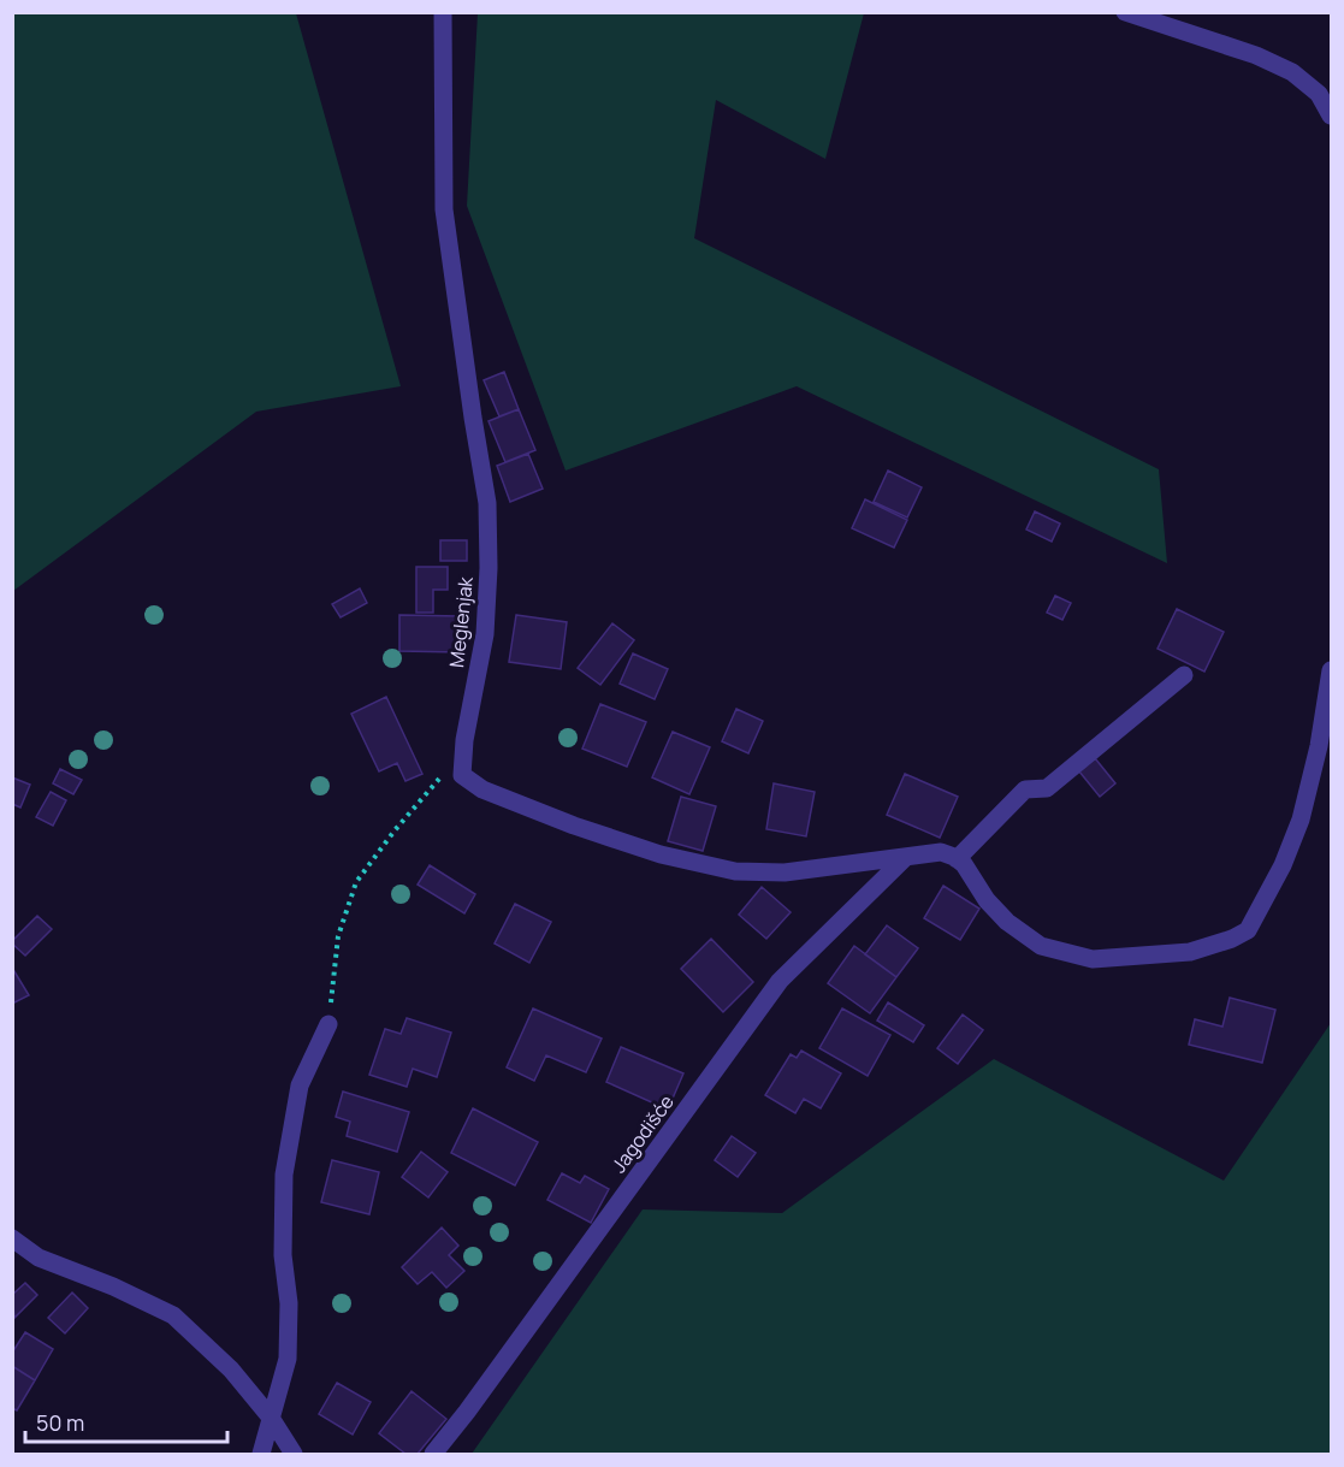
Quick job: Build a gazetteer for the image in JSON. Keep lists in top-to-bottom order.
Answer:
{
  "streets": {
    "street": ["Meglenjak", "Jagodišće"]
  },
  "scale_bar": "50 m"
}
